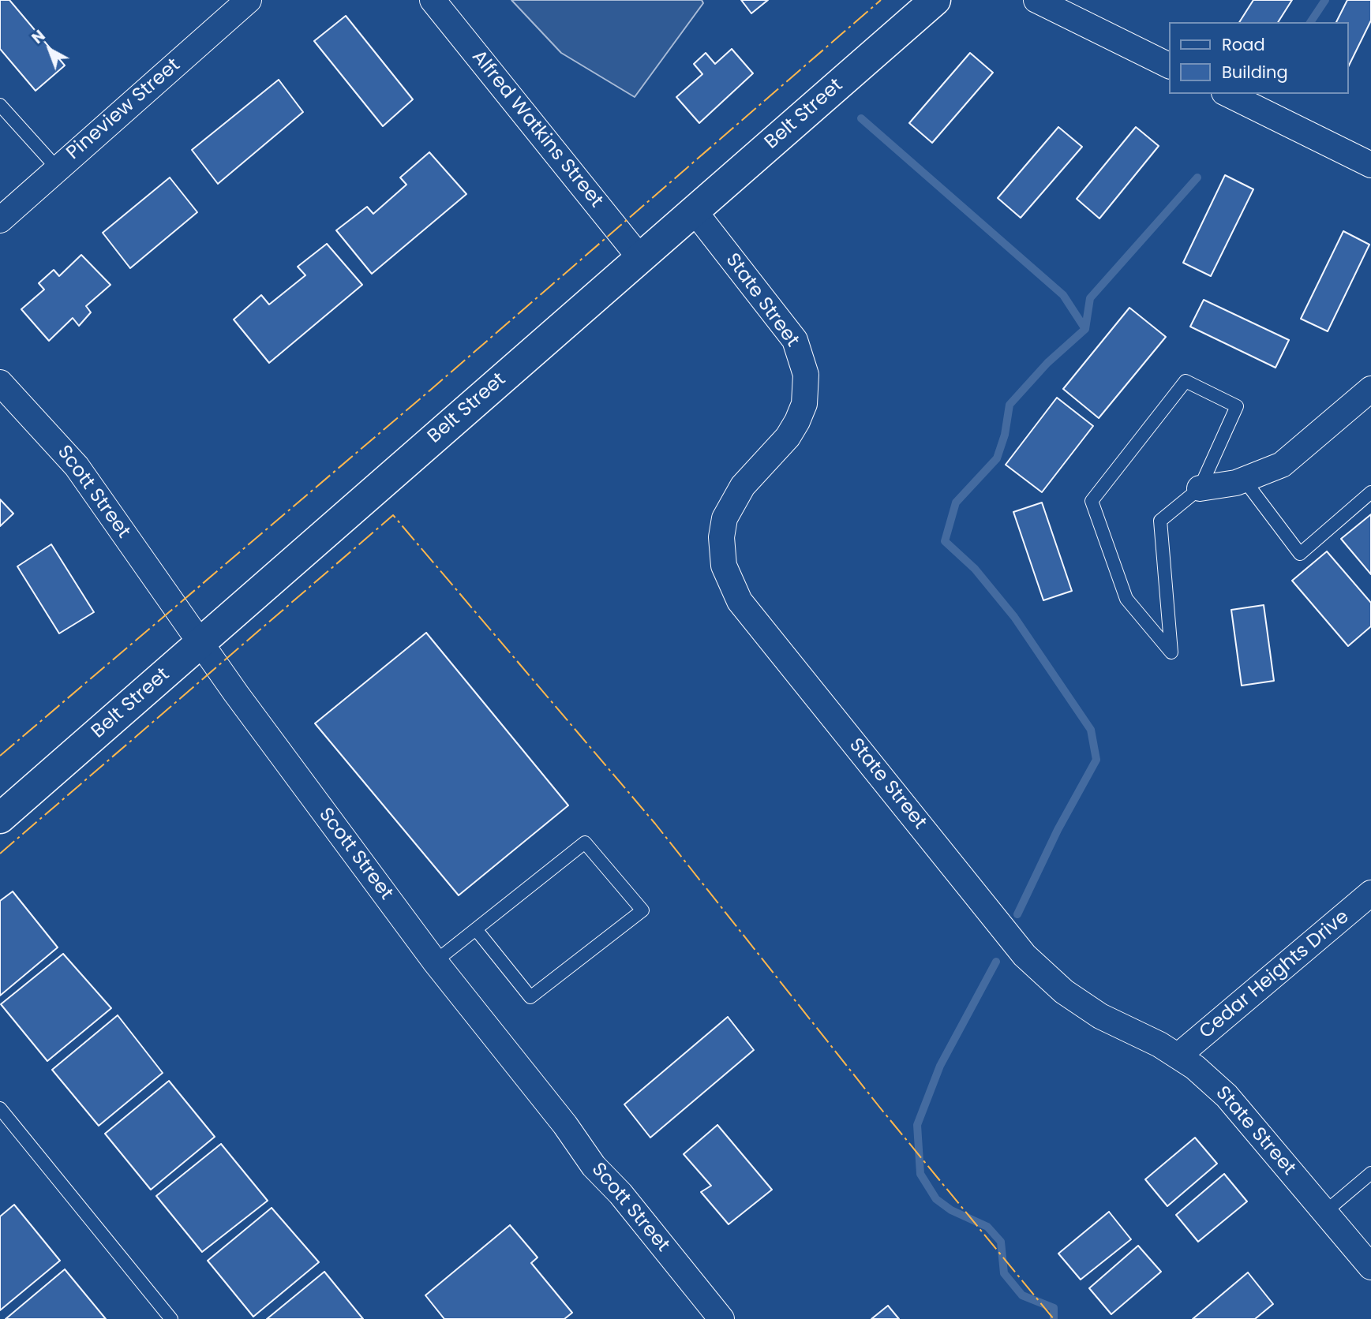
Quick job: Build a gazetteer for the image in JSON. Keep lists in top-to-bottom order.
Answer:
{
  "streets": {
    "street": [
      "Pineview Street",
      "Belt Street",
      "Alfred Watkins Street",
      "State Street",
      "Scott Street",
      "Cedar Heights Drive"
    ]
  },
  "crossings": [
    ["Belt Street", "Alfred Watkins Street"],
    ["Belt Street", "State Street"],
    ["Belt Street", "Scott Street"],
    ["State Street", "Cedar Heights Drive"]
  ],
  "legend": ["Road", "Building"],
  "north": "top left"
}
